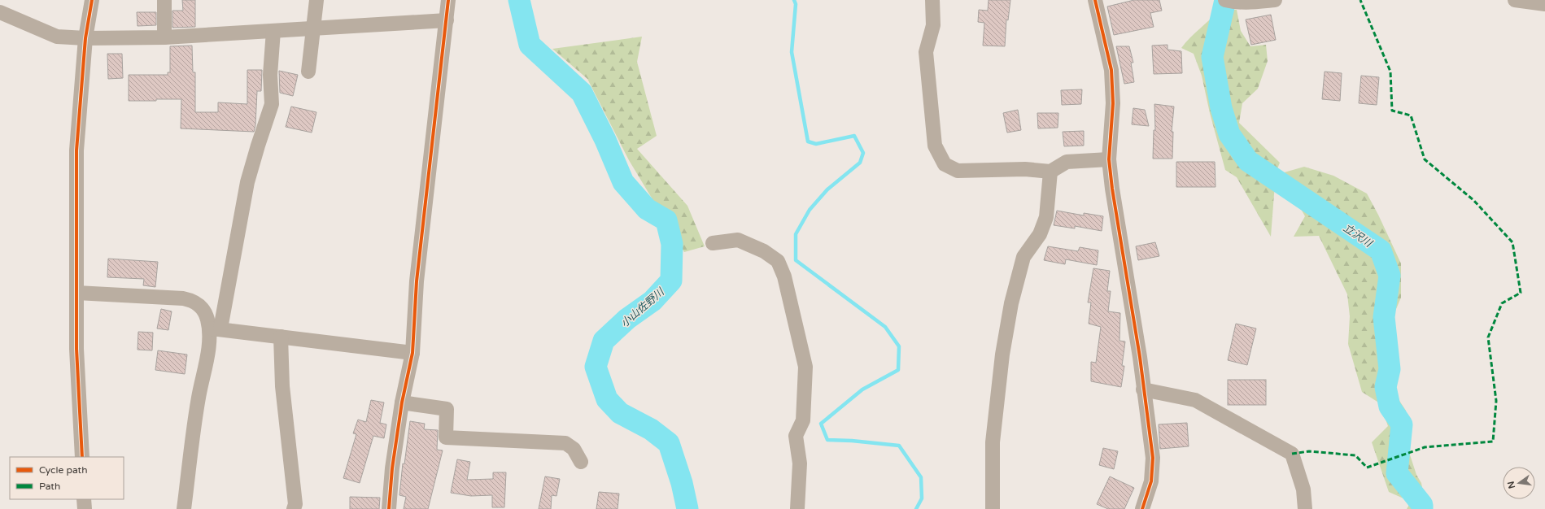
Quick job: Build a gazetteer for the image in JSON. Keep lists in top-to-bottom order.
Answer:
{
  "water": ["立沢川", "小山佐野川"],
  "legend": ["Cycle path", "Path"],
  "north": "left"
}
